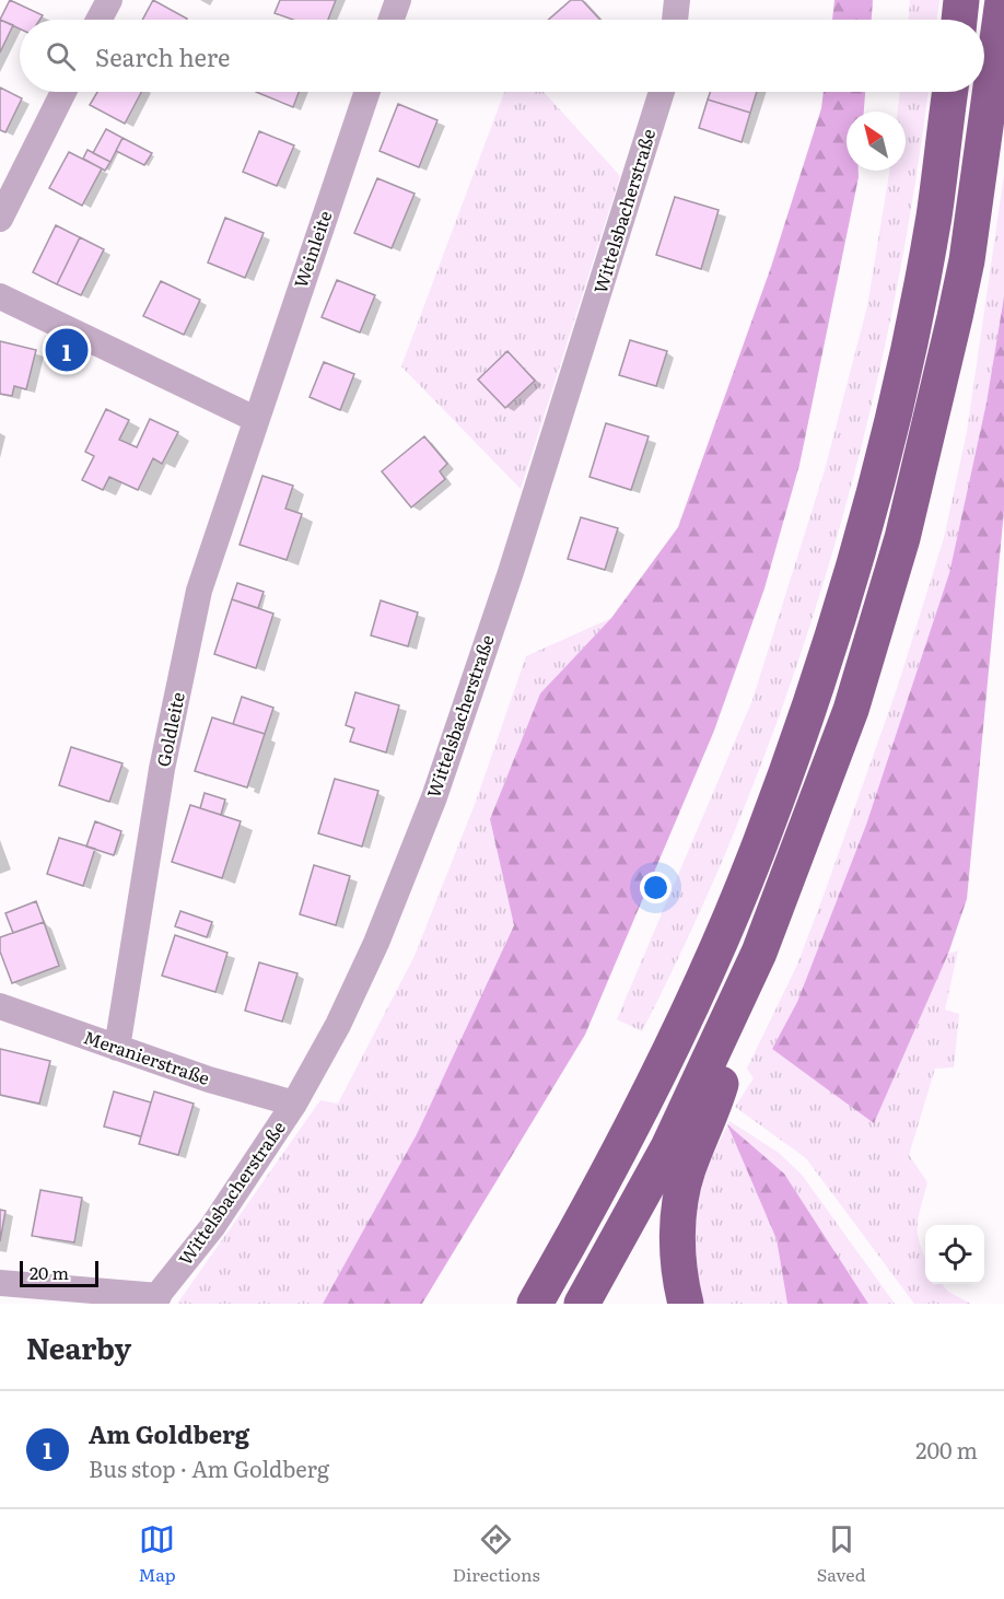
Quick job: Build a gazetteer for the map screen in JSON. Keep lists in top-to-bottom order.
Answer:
{
  "streets": {
    "street": [
      "Wittelsbacherstraße",
      "Weinleite",
      "Goldleite",
      "Meranierstraße"
    ]
  },
  "crossings": [
    ["Wittelsbacherstraße", "Meranierstraße"],
    ["Weinleite", "Goldleite"],
    ["Goldleite", "Meranierstraße"]
  ],
  "scale_bar": "20 m",
  "north": "top left",
  "page": {
    "search": "Search here",
    "pins": "1",
    "scale": "20 m",
    "heading": "Nearby",
    "list": [
      {
        "mark": "1",
        "name": "Am Goldberg",
        "note": "Bus stop · Am Goldberg",
        "value": "200 m"
      }
    ],
    "nav": ["Map", "Directions", "Saved"]
  }
}
